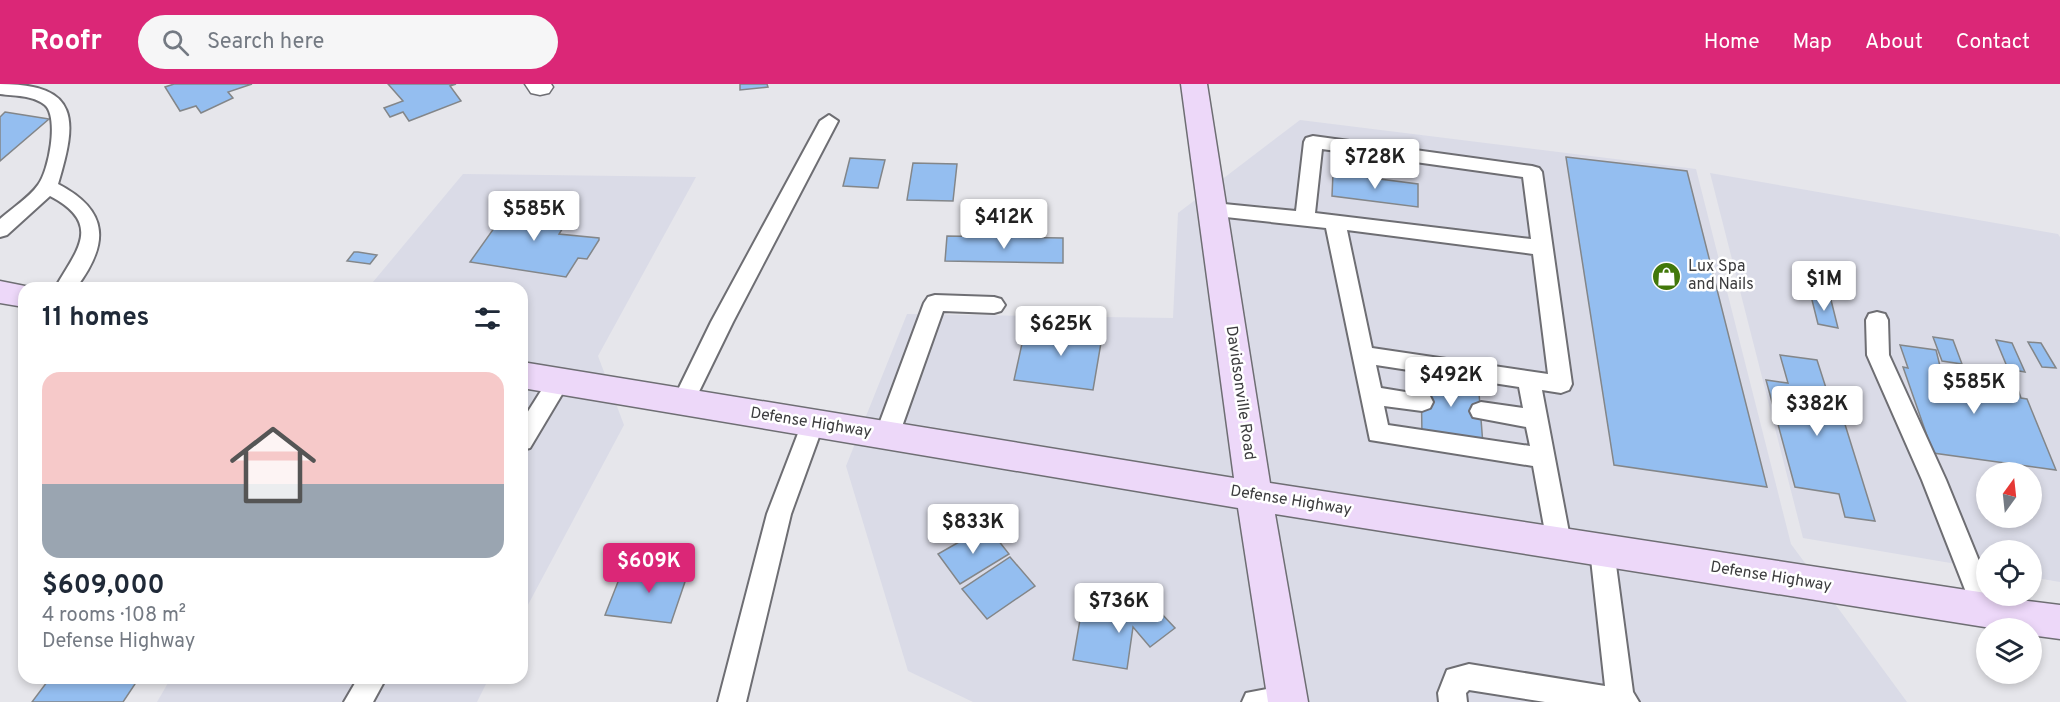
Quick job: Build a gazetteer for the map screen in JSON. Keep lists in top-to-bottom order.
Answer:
{
  "streets": {
    "main road": ["Davidsonville Road", "Defense Highway"]
  },
  "crossings": [
    ["Davidsonville Road", "Defense Highway"]
  ],
  "places": {
    "shop": ["Lux Spa and Nails"]
  },
  "north": "top",
  "page": {
    "header": "Roofr",
    "search": "Search here",
    "nav": [
      "Home",
      "Map",
      "About",
      "Contact"
    ],
    "price": [
      "$728K",
      "$585K",
      "$412K",
      "$1M",
      "$625K",
      "$492K",
      "$585K",
      "$382K",
      "$833K",
      "$609K",
      "$736K"
    ],
    "heading": "11 homes",
    "list": [
      {
        "name": "$609,000",
        "note": "4 rooms · 108 m² · Defense Highway"
      }
    ]
  }
}
